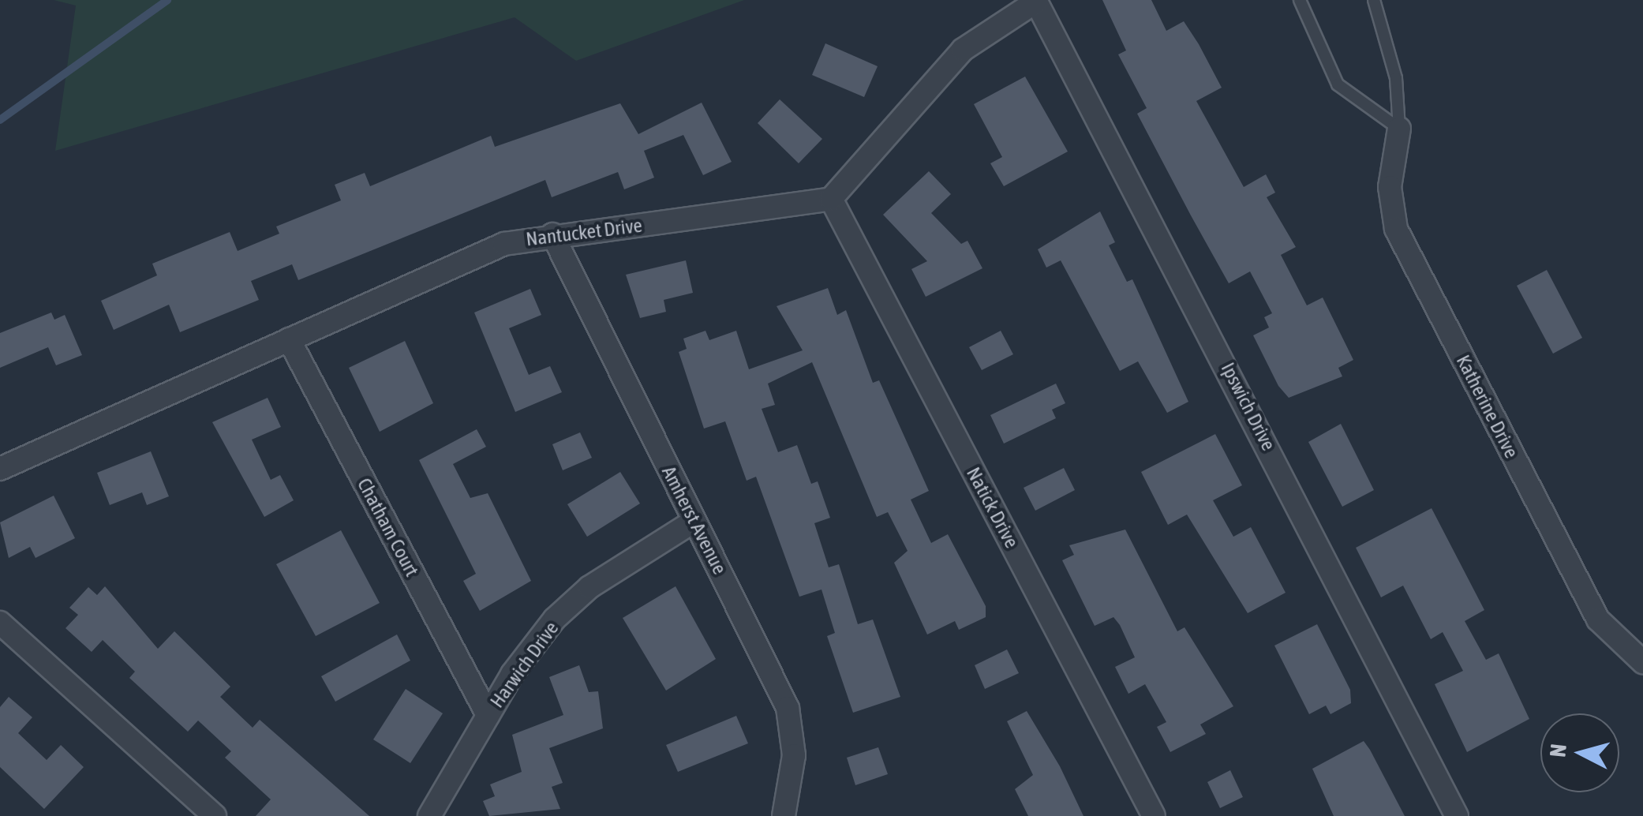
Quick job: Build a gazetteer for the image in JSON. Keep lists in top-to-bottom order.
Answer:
{
  "streets": {
    "street": [
      "Nantucket Drive",
      "Ipswich Drive",
      "Katherine Drive",
      "Natick Drive",
      "Amherst Avenue",
      "Chatham Court",
      "Harwich Drive"
    ]
  },
  "crossings": [
    ["Nantucket Drive", "Natick Drive"],
    ["Nantucket Drive", "Amherst Avenue"],
    ["Nantucket Drive", "Chatham Court"],
    ["Amherst Avenue", "Harwich Drive"],
    ["Chatham Court", "Harwich Drive"]
  ],
  "north": "left"
}
